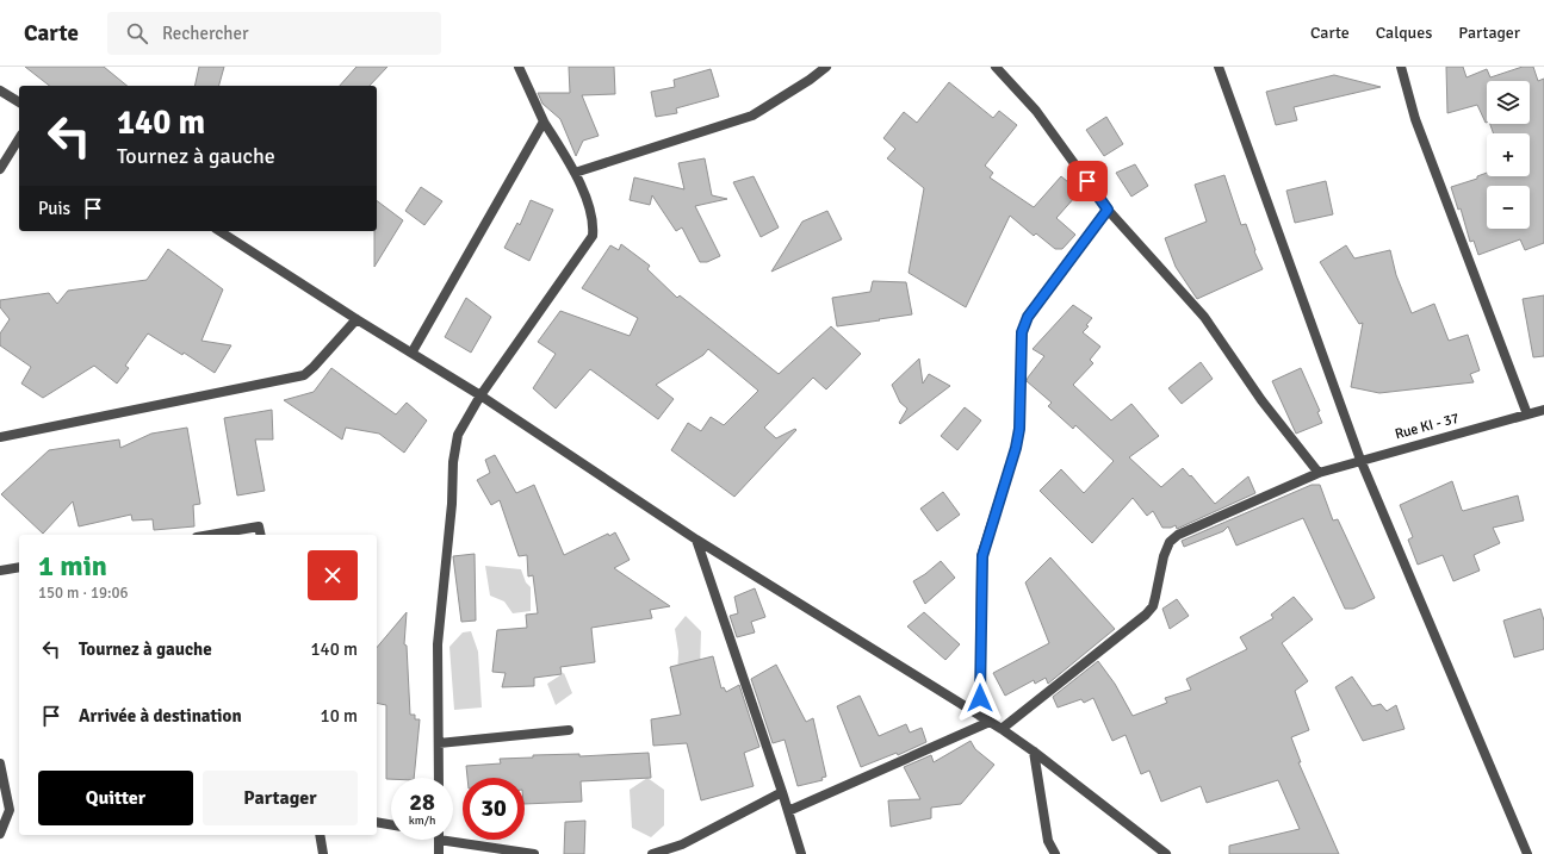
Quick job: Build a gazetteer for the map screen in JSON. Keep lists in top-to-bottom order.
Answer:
{
  "streets": {
    "street": ["Rue KI - 37"]
  },
  "page": {
    "header": "Carte",
    "search": "Rechercher",
    "nav": ["Carte", "Calques", "Partager"],
    "map_buttons": ["+", "−"],
    "turn": ["140 m", "Tournez à gauche"],
    "then": "Puis",
    "heading": ["1 min", "150 m · 19:06"],
    "list": [
      {
        "name": "Tournez à gauche",
        "value": "140 m"
      },
      {
        "name": "Arrivée à destination",
        "value": "10 m"
      }
    ],
    "buttons": ["Quitter", "Partager"],
    "speed": "28 km/h",
    "limit": "30"
  }
}
